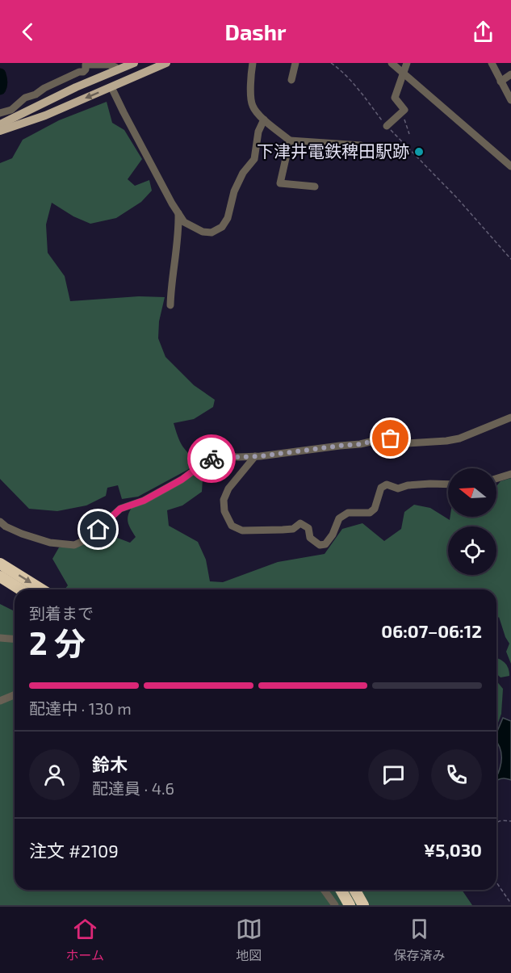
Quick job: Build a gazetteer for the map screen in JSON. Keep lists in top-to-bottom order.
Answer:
{
  "places": ["下津井電鉄稗田駅跡"],
  "north": "left",
  "page": {
    "header": "Dashr",
    "heading": ["2 分", "到着まで", "06:07–06:12"],
    "panel": [
      "鈴木",
      "配達員 · 4.6",
      "注文 #2109",
      "¥5,030"
    ],
    "bar": "配達中 · 130 m",
    "tabs": ["ホーム", "地図", "保存済み"]
  }
}
